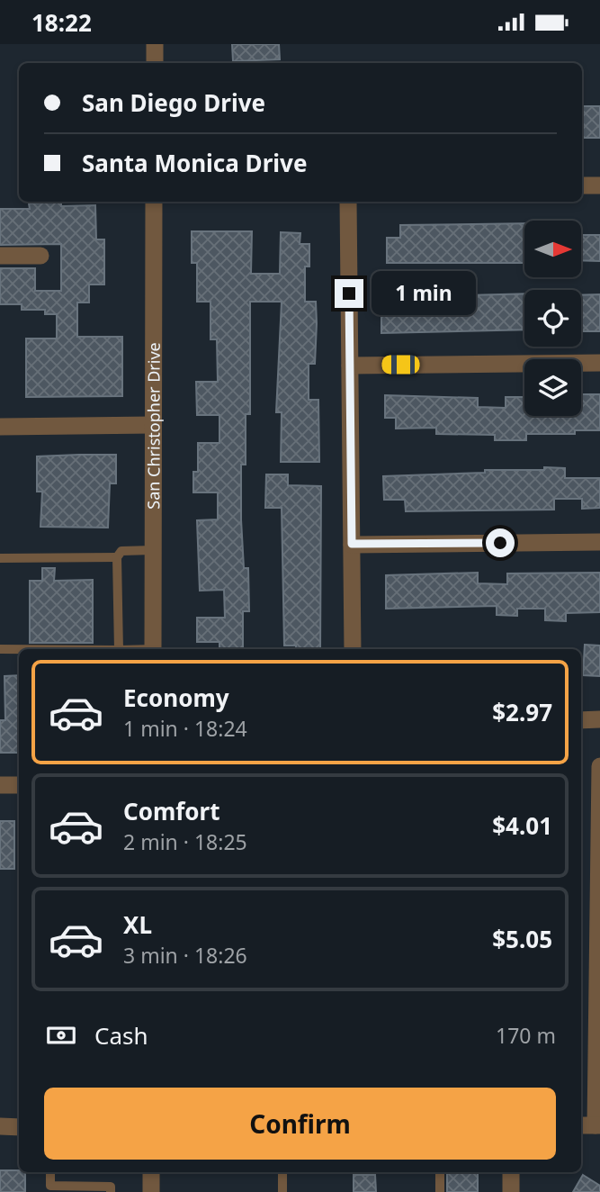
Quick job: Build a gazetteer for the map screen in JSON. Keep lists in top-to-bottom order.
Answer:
{
  "streets": {
    "street": ["San Christopher Drive"]
  },
  "north": "right",
  "page": {
    "status": "18:22",
    "banner": ["San Diego Drive", "Santa Monica Drive"],
    "bubble": "1 min",
    "list": [
      {
        "name": "Economy",
        "note": "1 min · 18:24",
        "value": "$2.97"
      },
      {
        "name": "Comfort",
        "note": "2 min · 18:25",
        "value": "$4.01"
      },
      {
        "name": "XL",
        "note": "3 min · 18:26",
        "value": "$5.05"
      }
    ],
    "pay": ["Cash", "170 m"],
    "buttons": "Confirm"
  }
}
